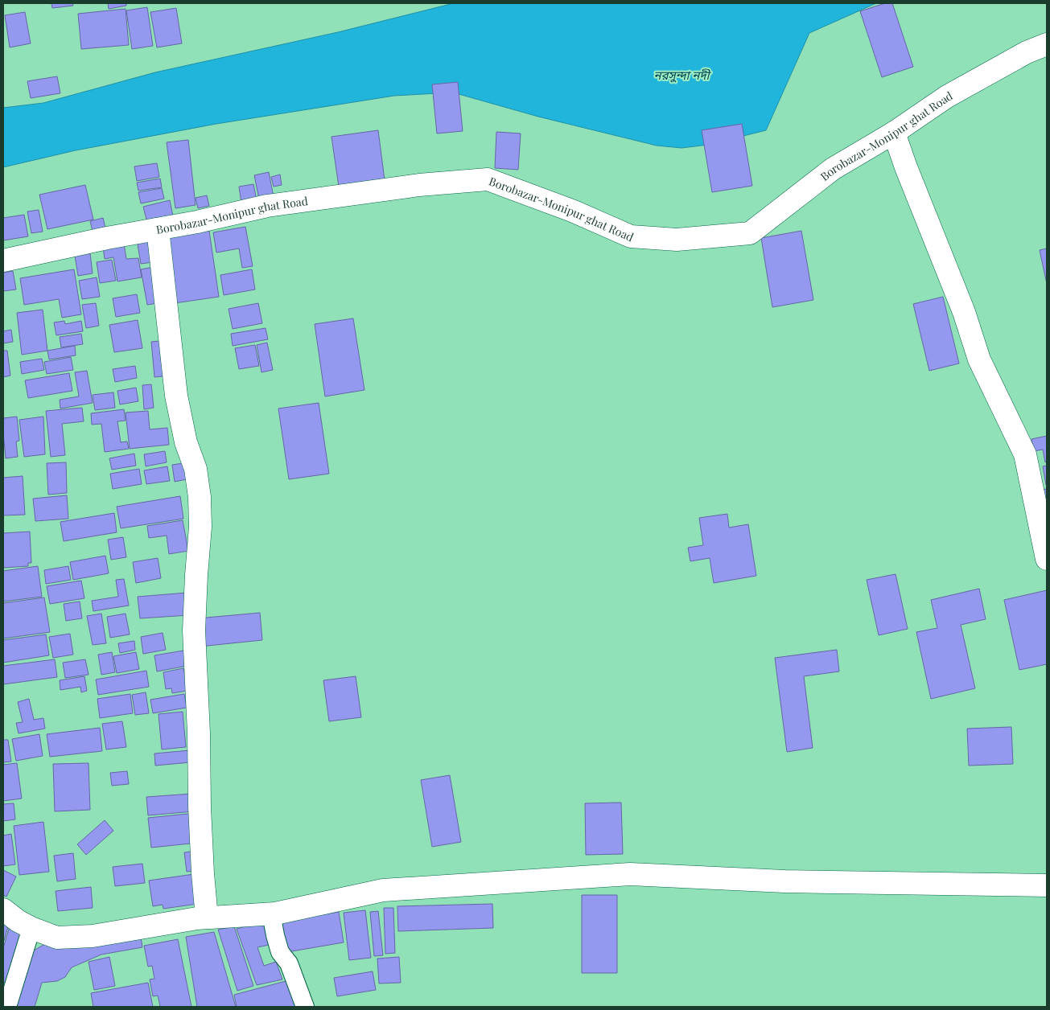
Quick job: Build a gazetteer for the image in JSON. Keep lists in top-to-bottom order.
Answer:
{
  "streets": {
    "street": ["Borobazar-Monipur ghat Road"]
  },
  "water": ["নরসুন্দা নদী"]
}
